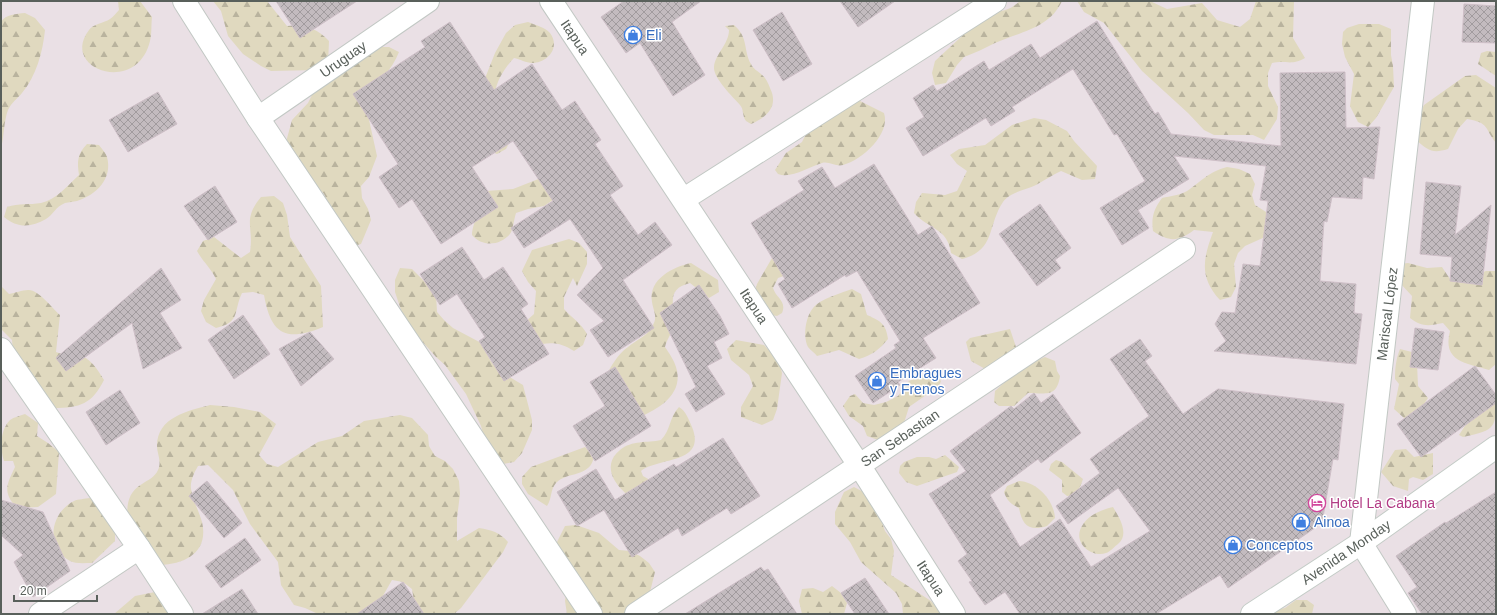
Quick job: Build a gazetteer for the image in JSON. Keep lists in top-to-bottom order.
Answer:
{
  "streets": {
    "street": [
      "Itapua",
      "Uruguay",
      "Mariscal López",
      "San Sebastian",
      "Avenida Monday"
    ]
  },
  "crossings": [
    ["Itapua", "San Sebastian"],
    ["Mariscal López", "Avenida Monday"]
  ],
  "places": {
    "shop": [
      "Eli",
      "Embragues y Frenos",
      "Ainoa",
      "Conceptos"
    ],
    "hotel": ["Hotel La Cabana"]
  },
  "scale_bar": "20 m"
}
